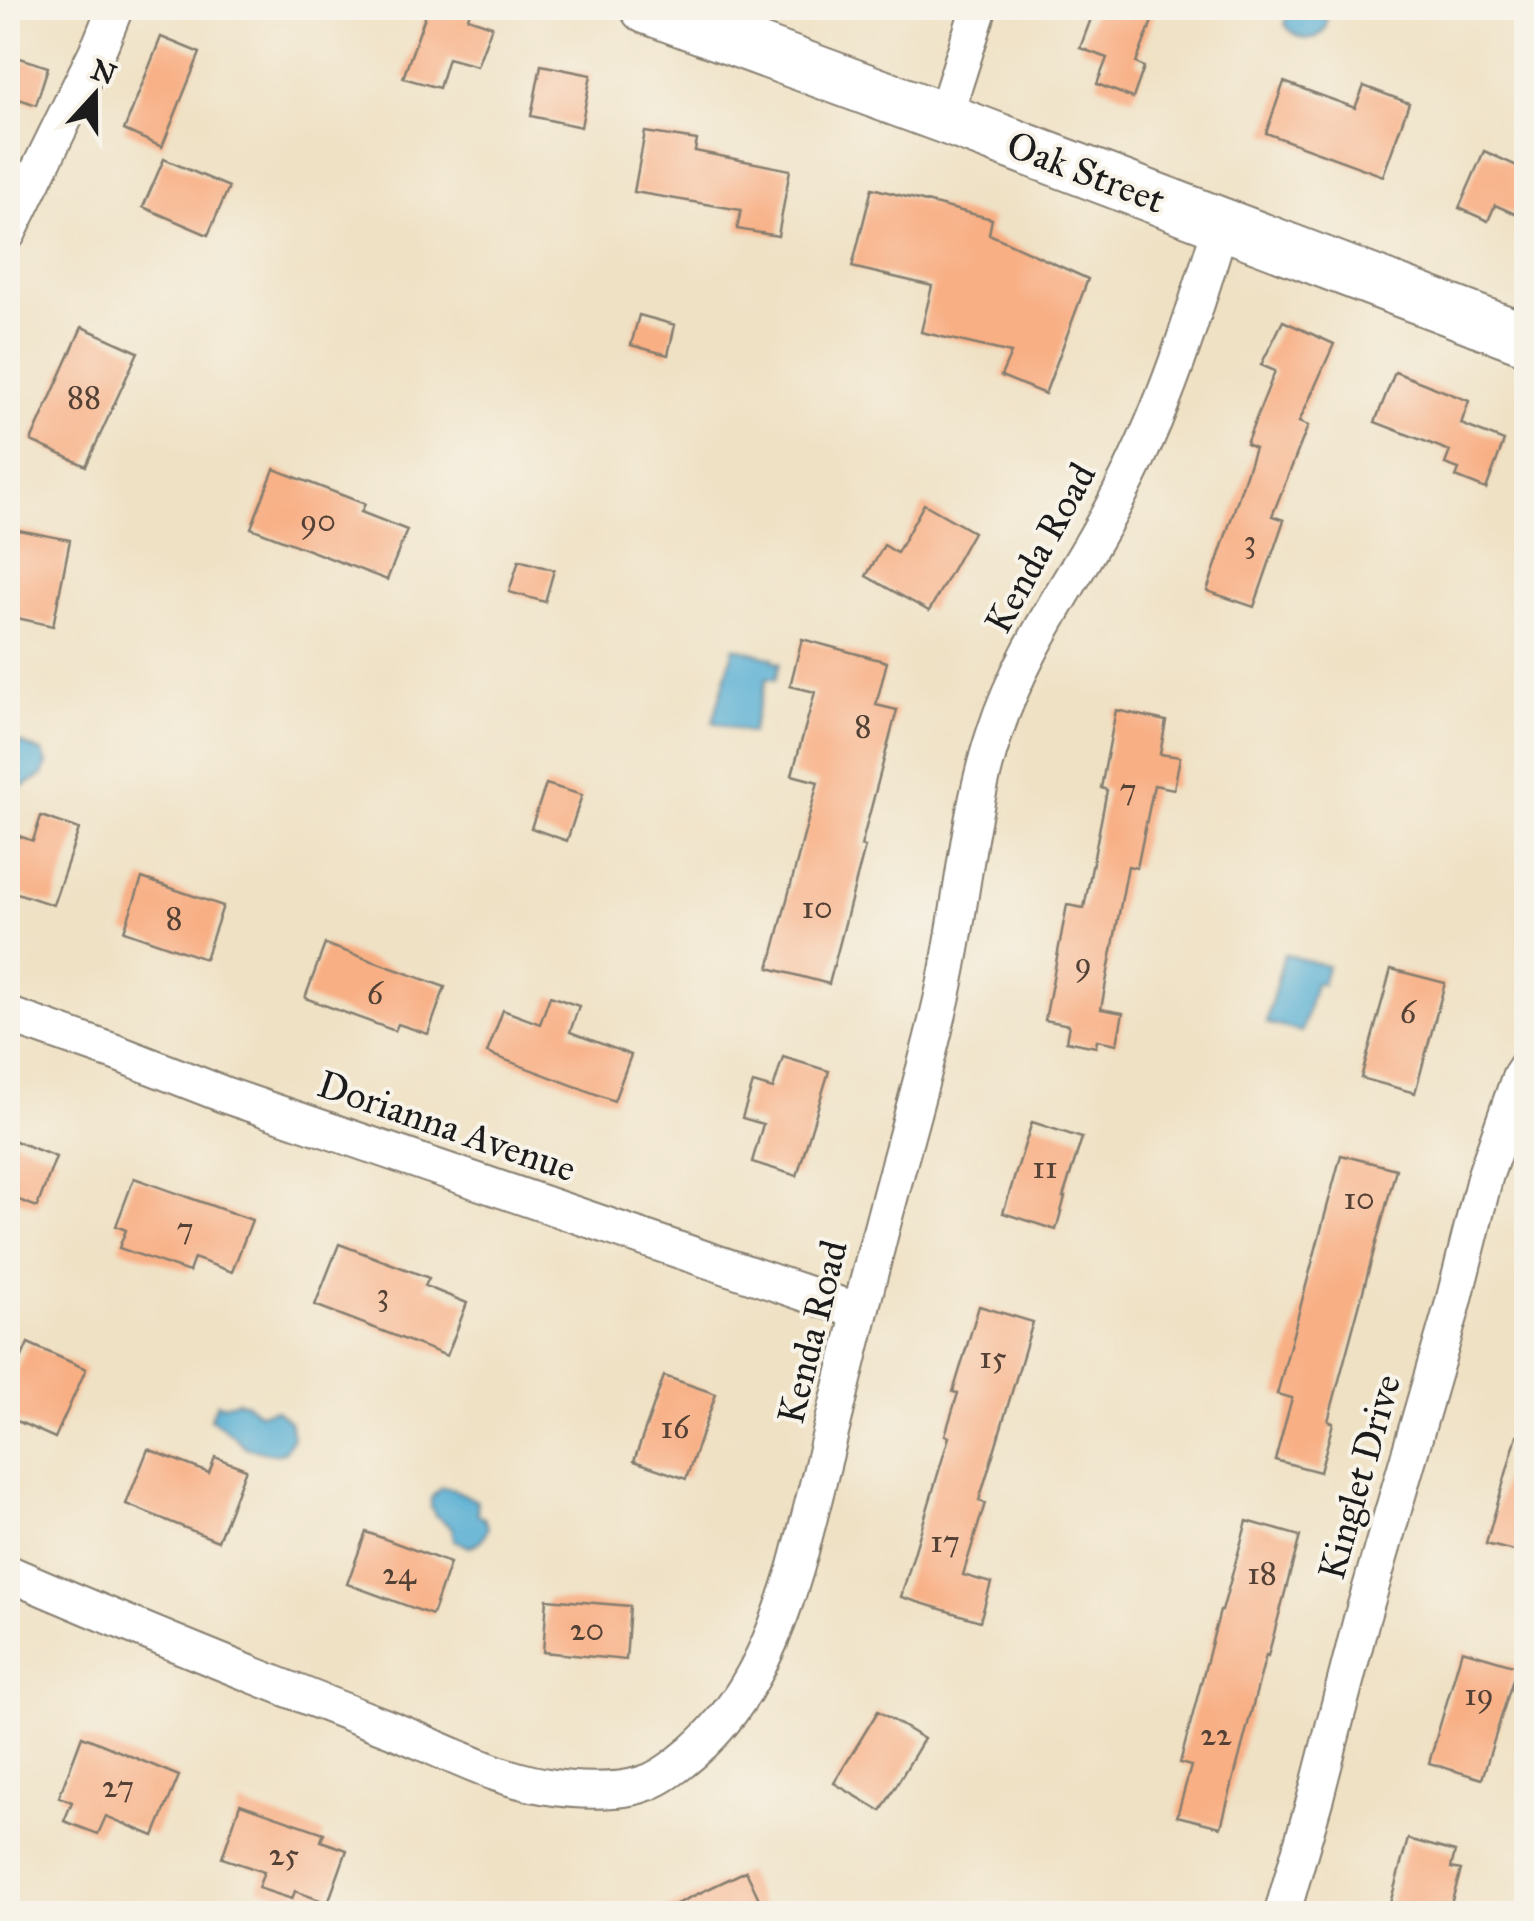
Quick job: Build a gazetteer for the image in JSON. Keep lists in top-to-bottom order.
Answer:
{
  "streets": {
    "street": [
      "Oak Street",
      "Kenda Road",
      "Dorianna Avenue",
      "Kinglet Drive"
    ]
  },
  "crossings": [
    ["Oak Street", "Kenda Road"],
    ["Kenda Road", "Dorianna Avenue"]
  ],
  "house_numbers": [
    "88",
    "90",
    "3",
    "8",
    "7",
    "10",
    "8",
    "9",
    "6",
    "6",
    "11",
    "10",
    "7",
    "3",
    "15",
    "16",
    "17",
    "24",
    "18",
    "20",
    "19",
    "22",
    "27",
    "25"
  ],
  "north": "top"
}
